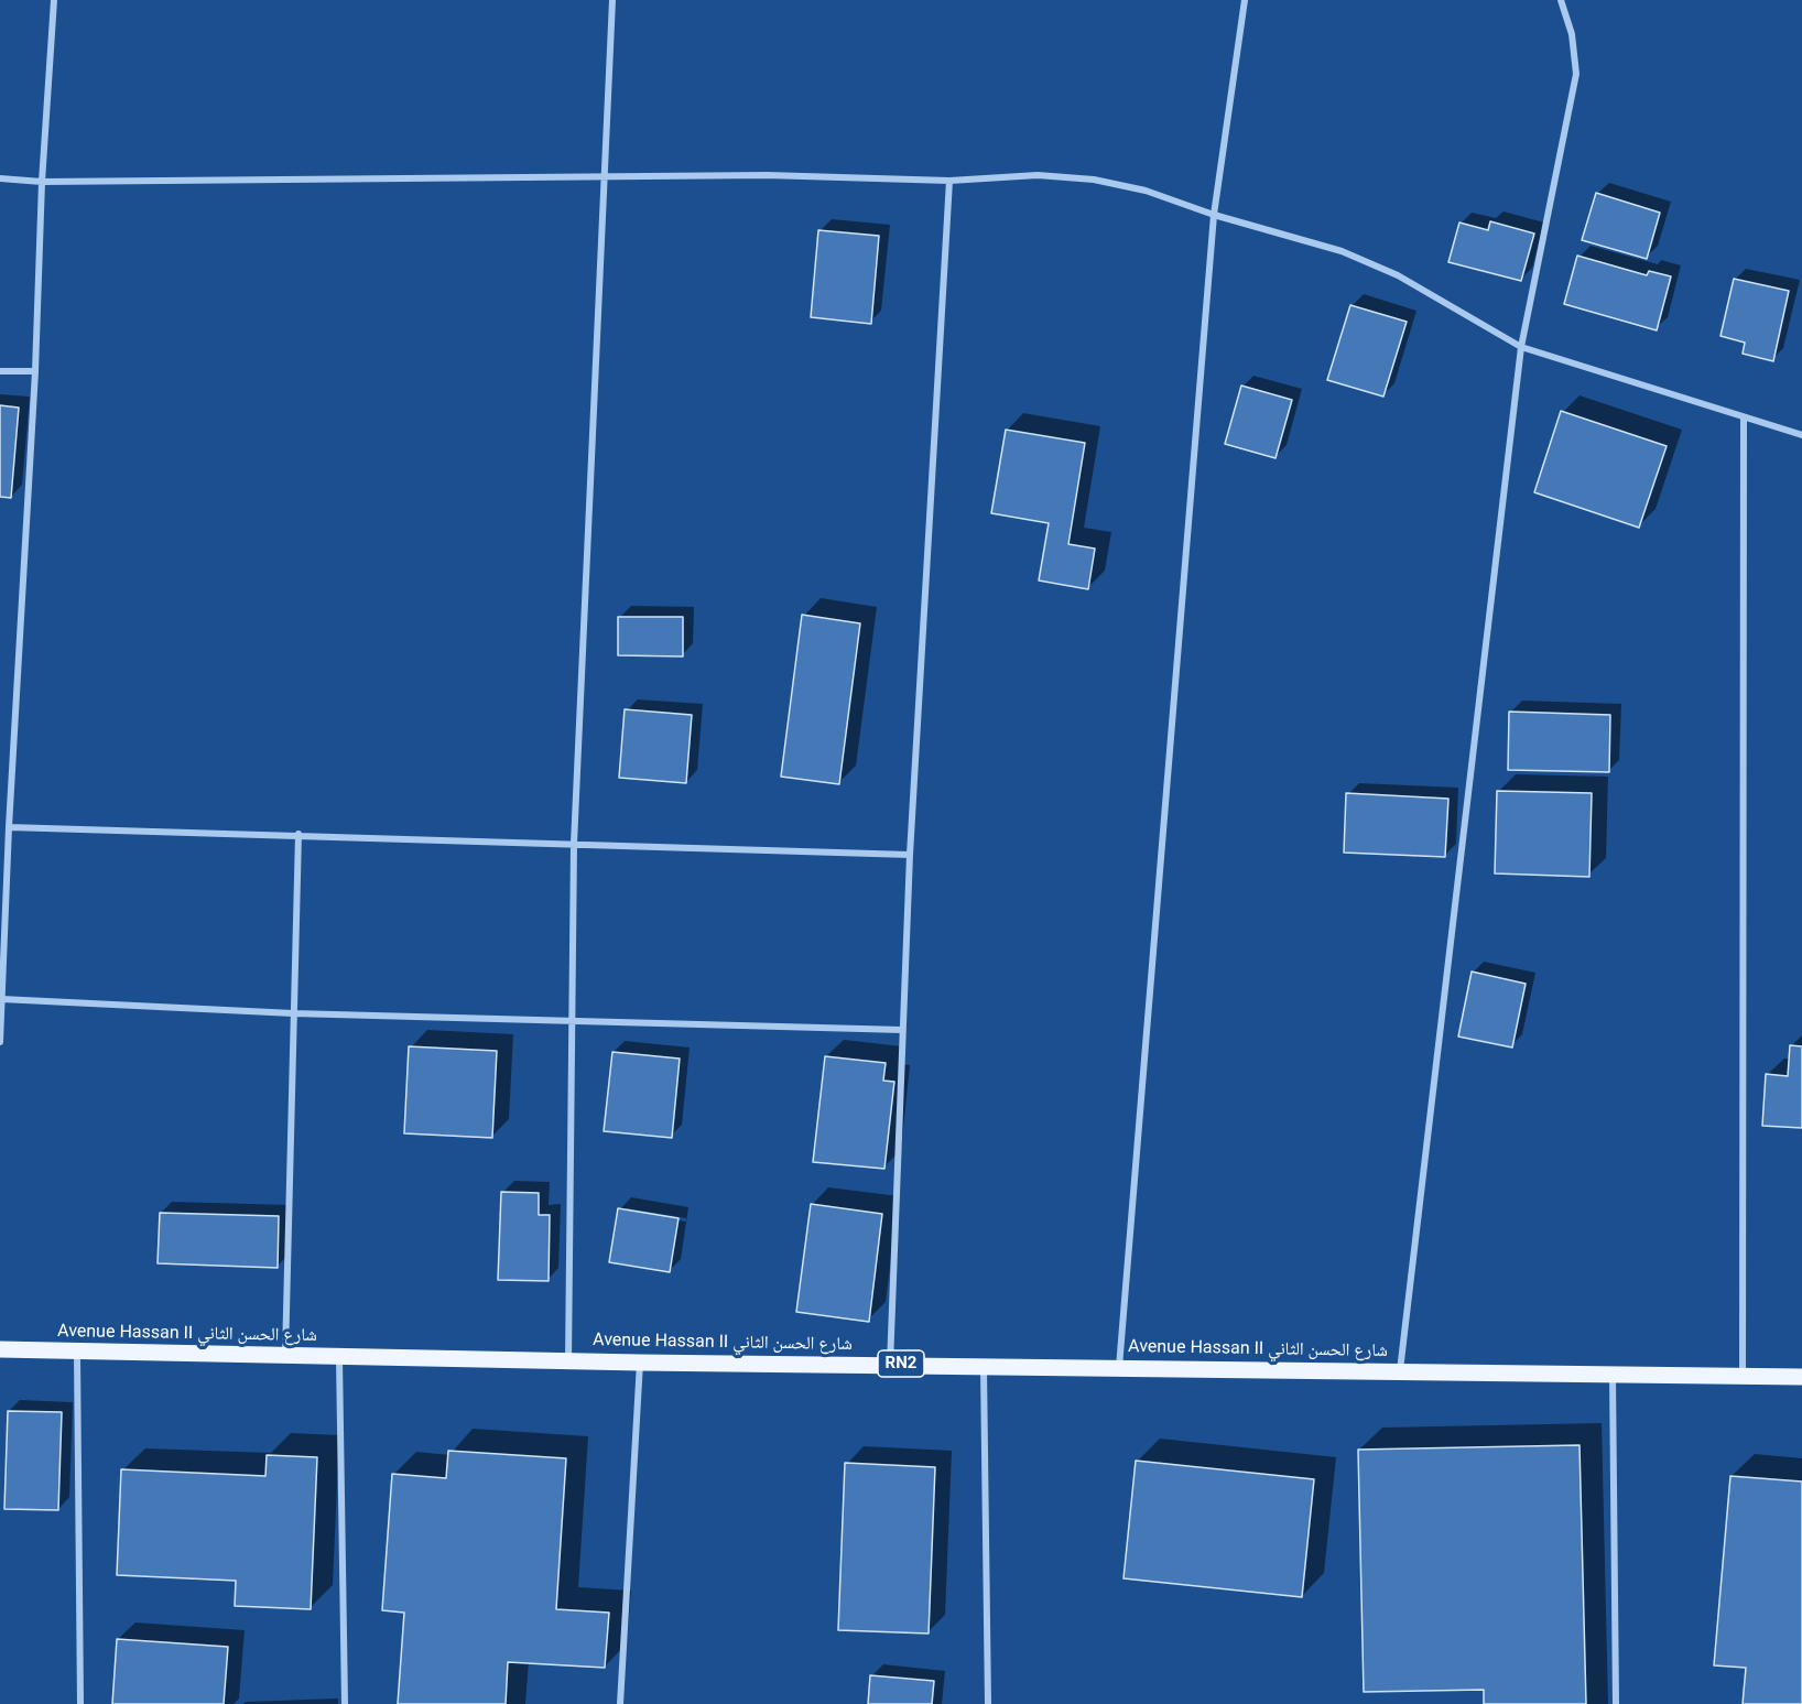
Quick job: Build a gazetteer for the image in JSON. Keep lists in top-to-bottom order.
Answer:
{
  "streets": {
    "main road": ["Avenue Hassan II شارع الحسن الثاني", "RN2"]
  }
}
